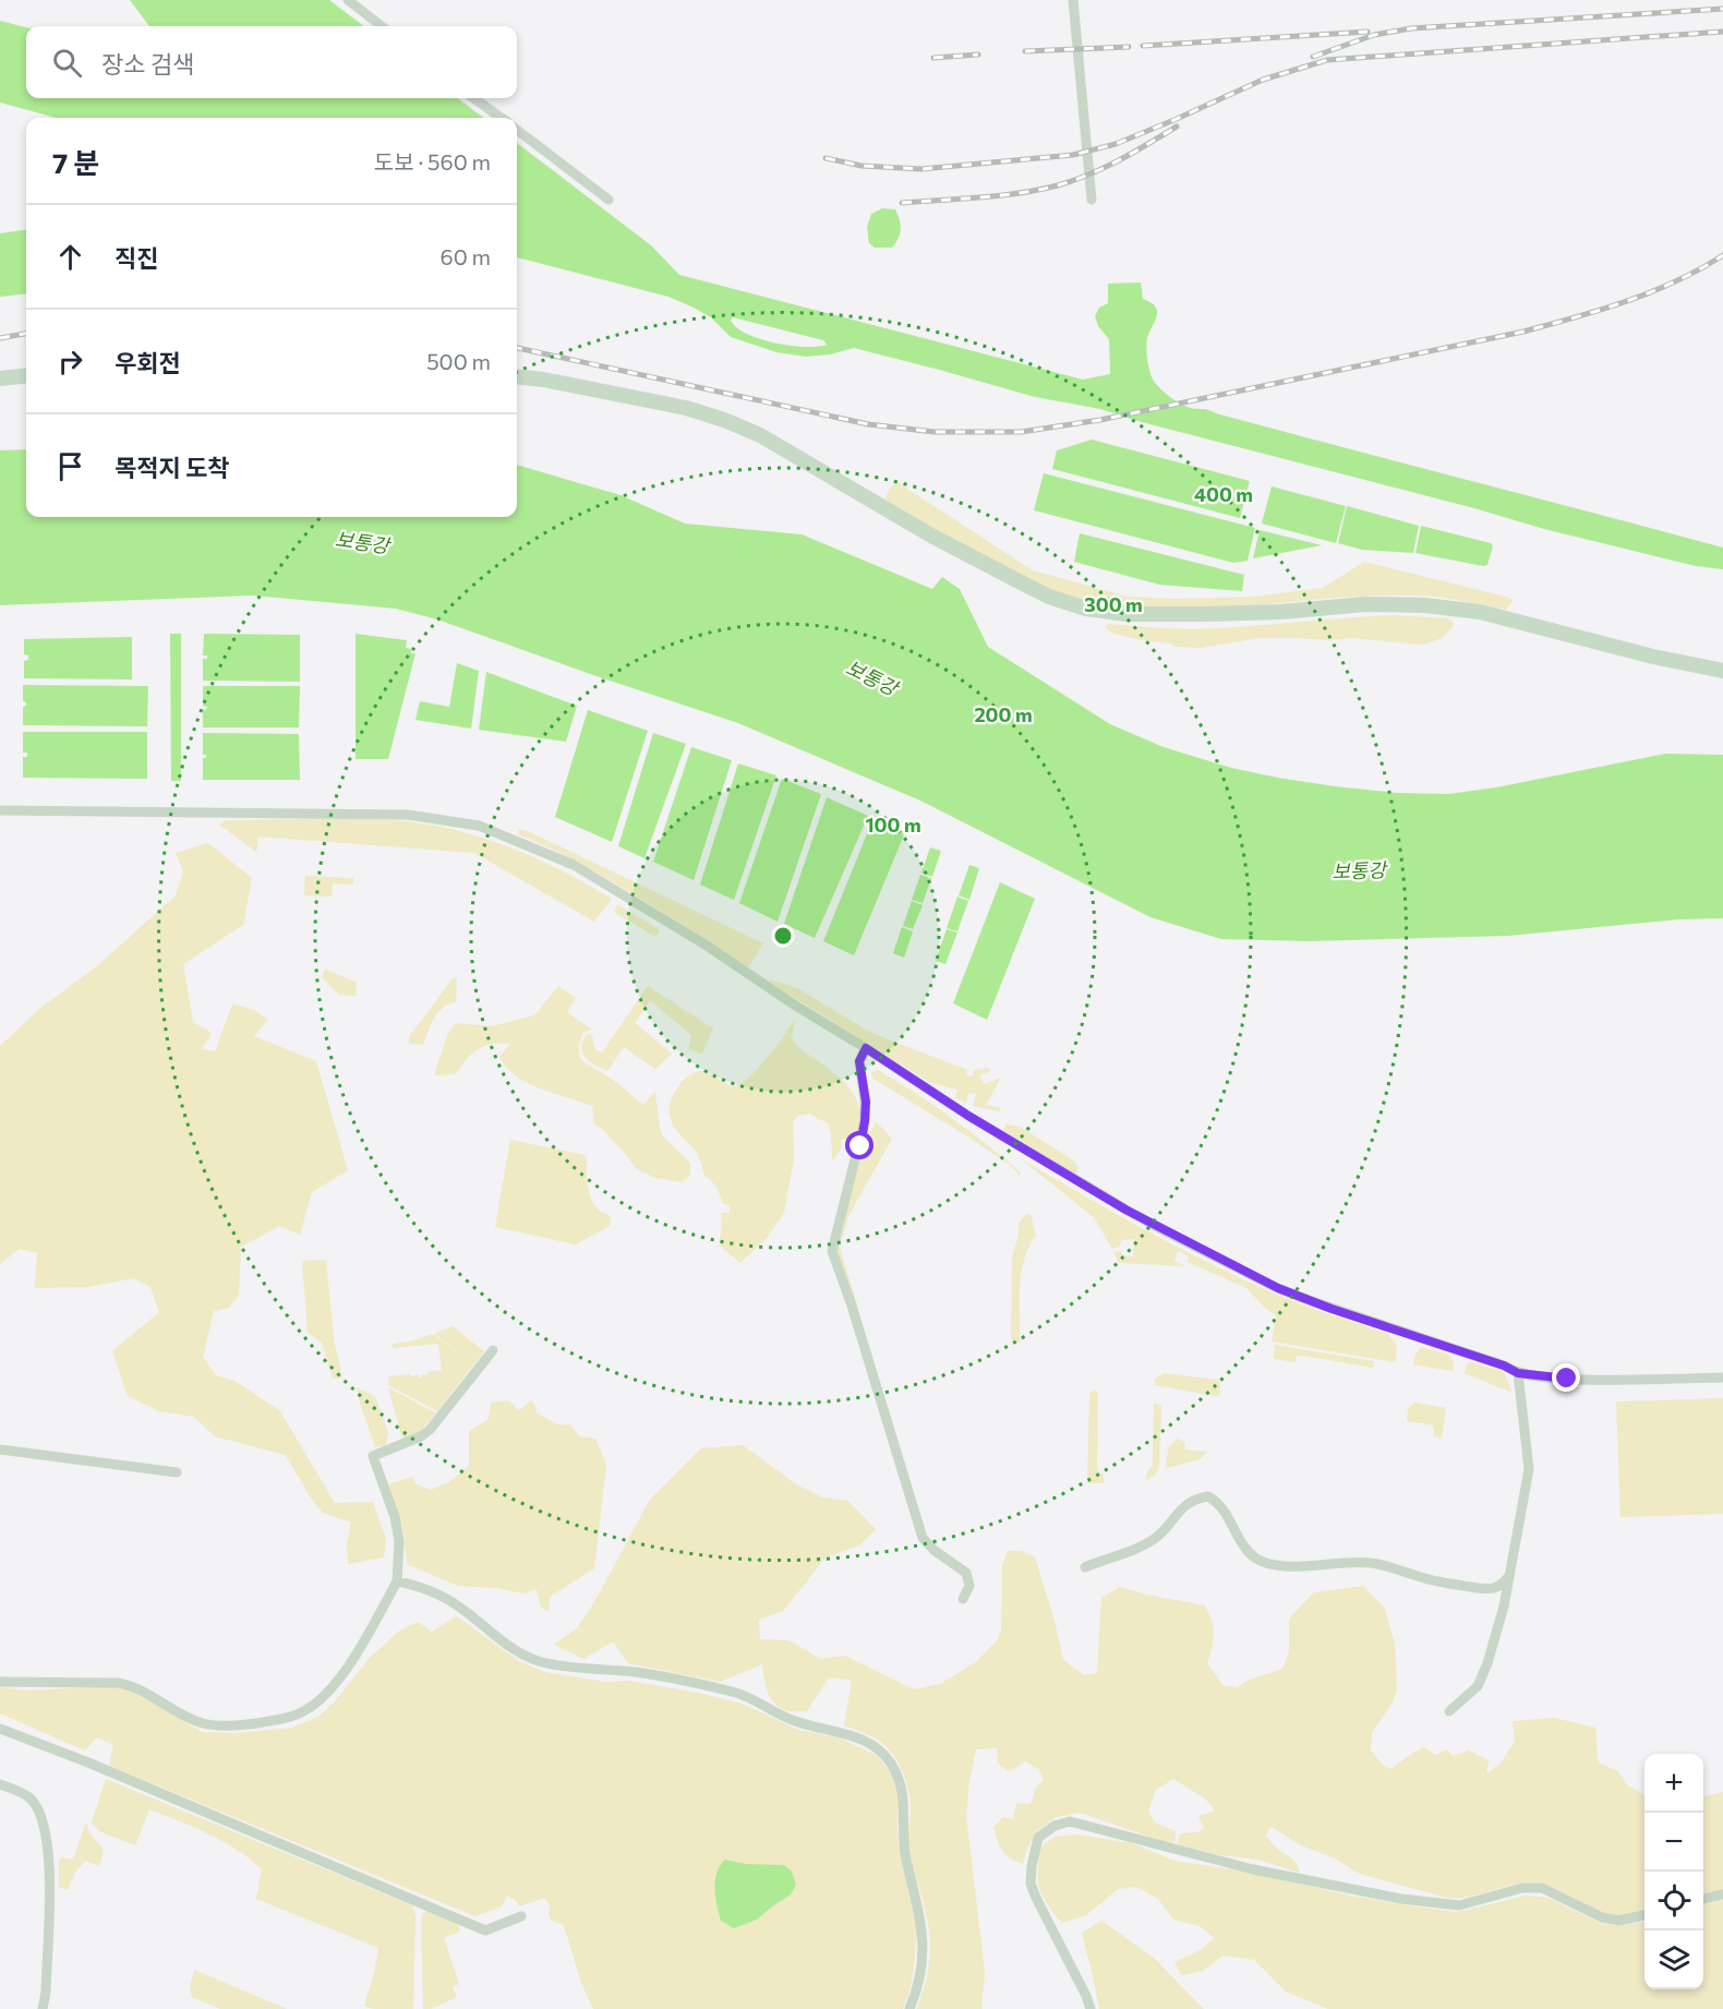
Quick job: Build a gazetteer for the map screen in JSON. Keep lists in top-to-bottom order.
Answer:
{
  "water": ["보통강"],
  "page": {
    "search": "장소 검색",
    "heading": ["7 분", "도보 · 560 m"],
    "list": [
      ["직진", "60 m"],
      ["우회전", "500 m"],
      "목적지 도착"
    ],
    "map_buttons": ["+", "−"]
  },
  "rings": [
    "400 m",
    "300 m",
    "200 m",
    "100 m"
  ]
}
